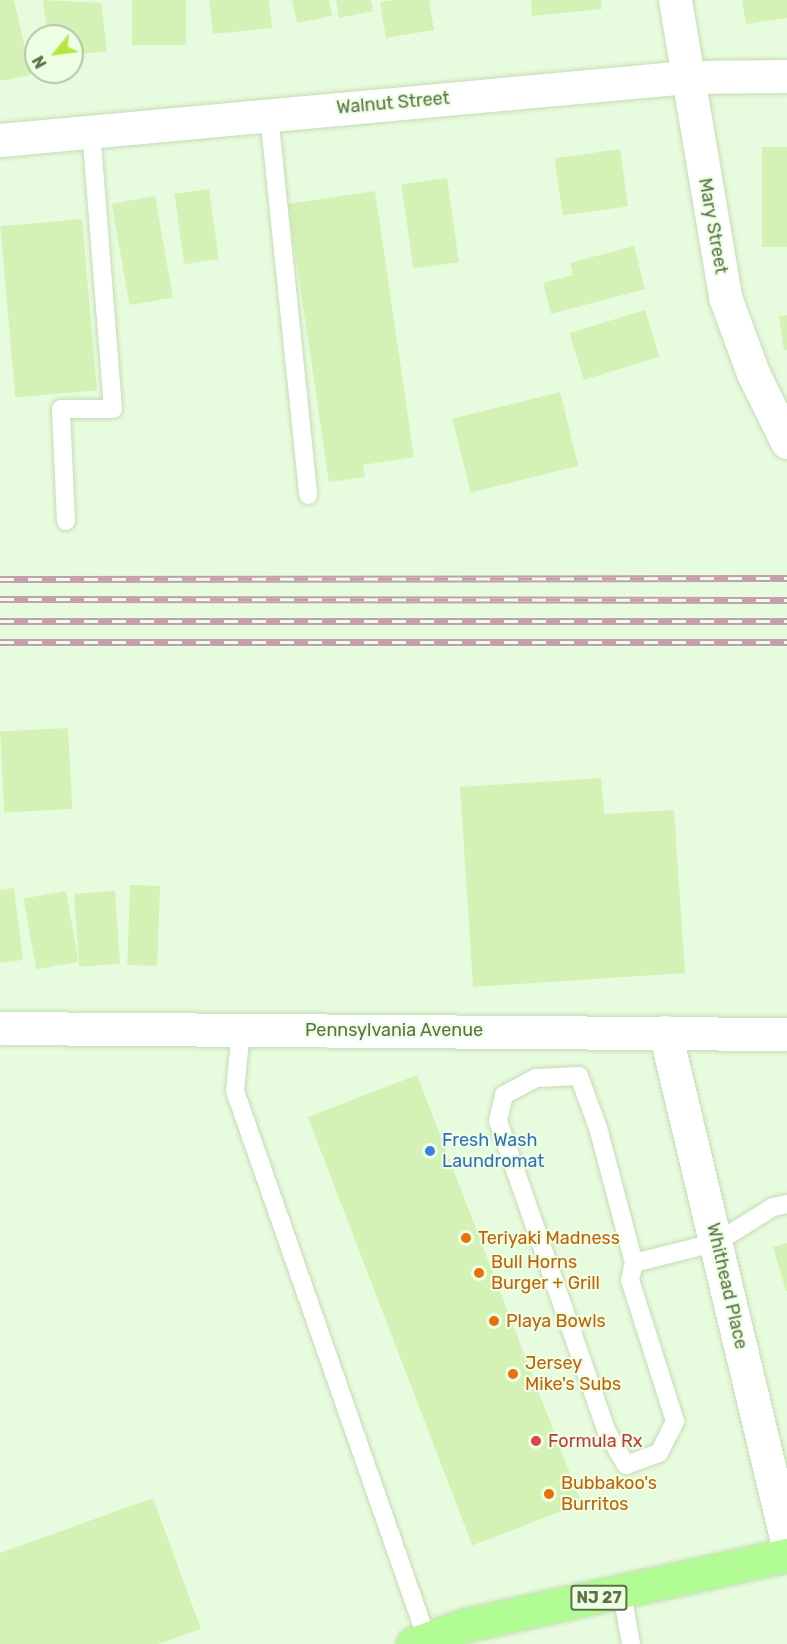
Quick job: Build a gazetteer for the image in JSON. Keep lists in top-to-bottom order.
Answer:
{
  "streets": {
    "main road": ["NJ 27"],
    "street": [
      "Walnut Street",
      "Mary Street",
      "Pennsylvania Avenue",
      "Whithead Place"
    ]
  },
  "crossings": [
    ["Walnut Street", "Mary Street"],
    ["Pennsylvania Avenue", "Whithead Place"]
  ],
  "places": [
    "Fresh Wash Laundromat",
    "Teriyaki Madness",
    "Bull Horns Burger + Grill",
    "Playa Bowls",
    "Jersey Mike's Subs",
    "Formula Rx",
    "Bubbakoo's Burritos"
  ],
  "north": "bottom left"
}
